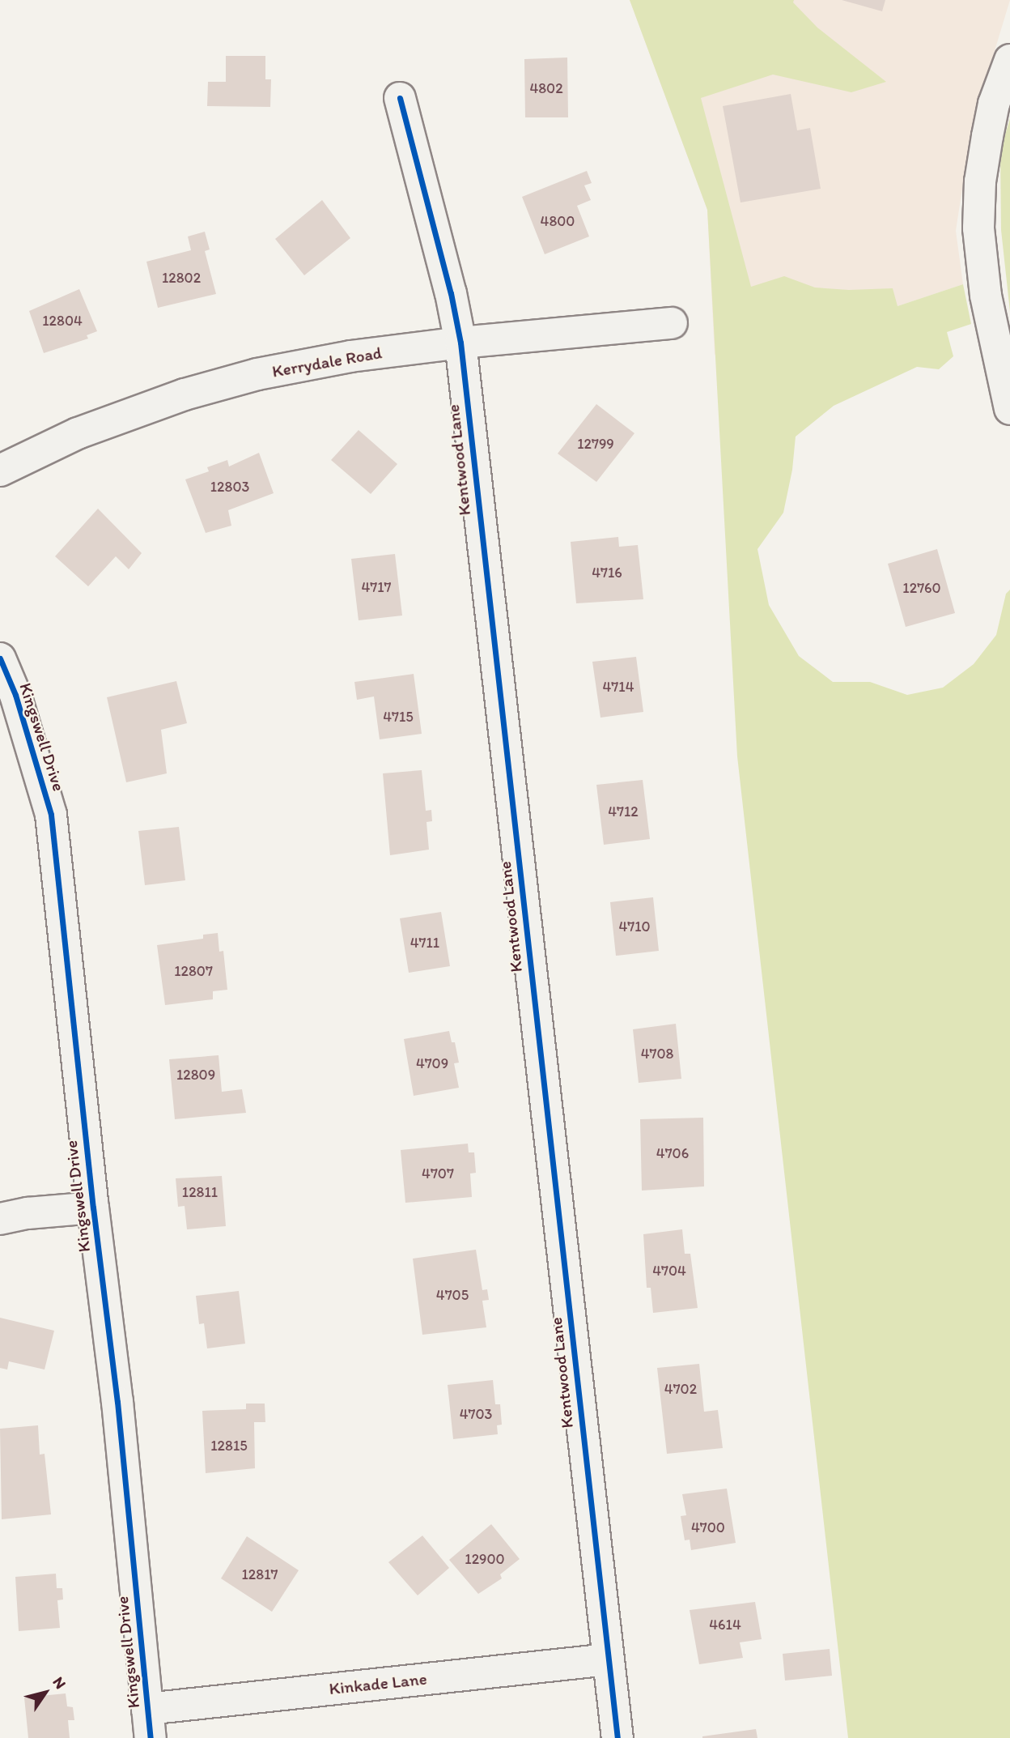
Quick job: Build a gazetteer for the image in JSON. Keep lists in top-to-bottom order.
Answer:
{
  "streets": {
    "street": [
      "Kerrydale Road",
      "Kentwood Lane",
      "Kingswell Drive",
      "Kinkade Lane"
    ]
  },
  "crossings": [
    ["Kerrydale Road", "Kentwood Lane"],
    ["Kentwood Lane", "Kinkade Lane"],
    ["Kingswell Drive", "Kinkade Lane"]
  ],
  "house_numbers": [
    "4802",
    "4800",
    "12802",
    "12804",
    "12799",
    "12803",
    "4716",
    "4717",
    "12760",
    "4714",
    "4715",
    "4712",
    "4710",
    "4711",
    "12807",
    "4708",
    "4709",
    "12809",
    "4706",
    "4707",
    "12811",
    "4704",
    "4705",
    "4702",
    "4703",
    "12815",
    "4700",
    "12900",
    "12817",
    "4614"
  ],
  "north": "top right"
}
